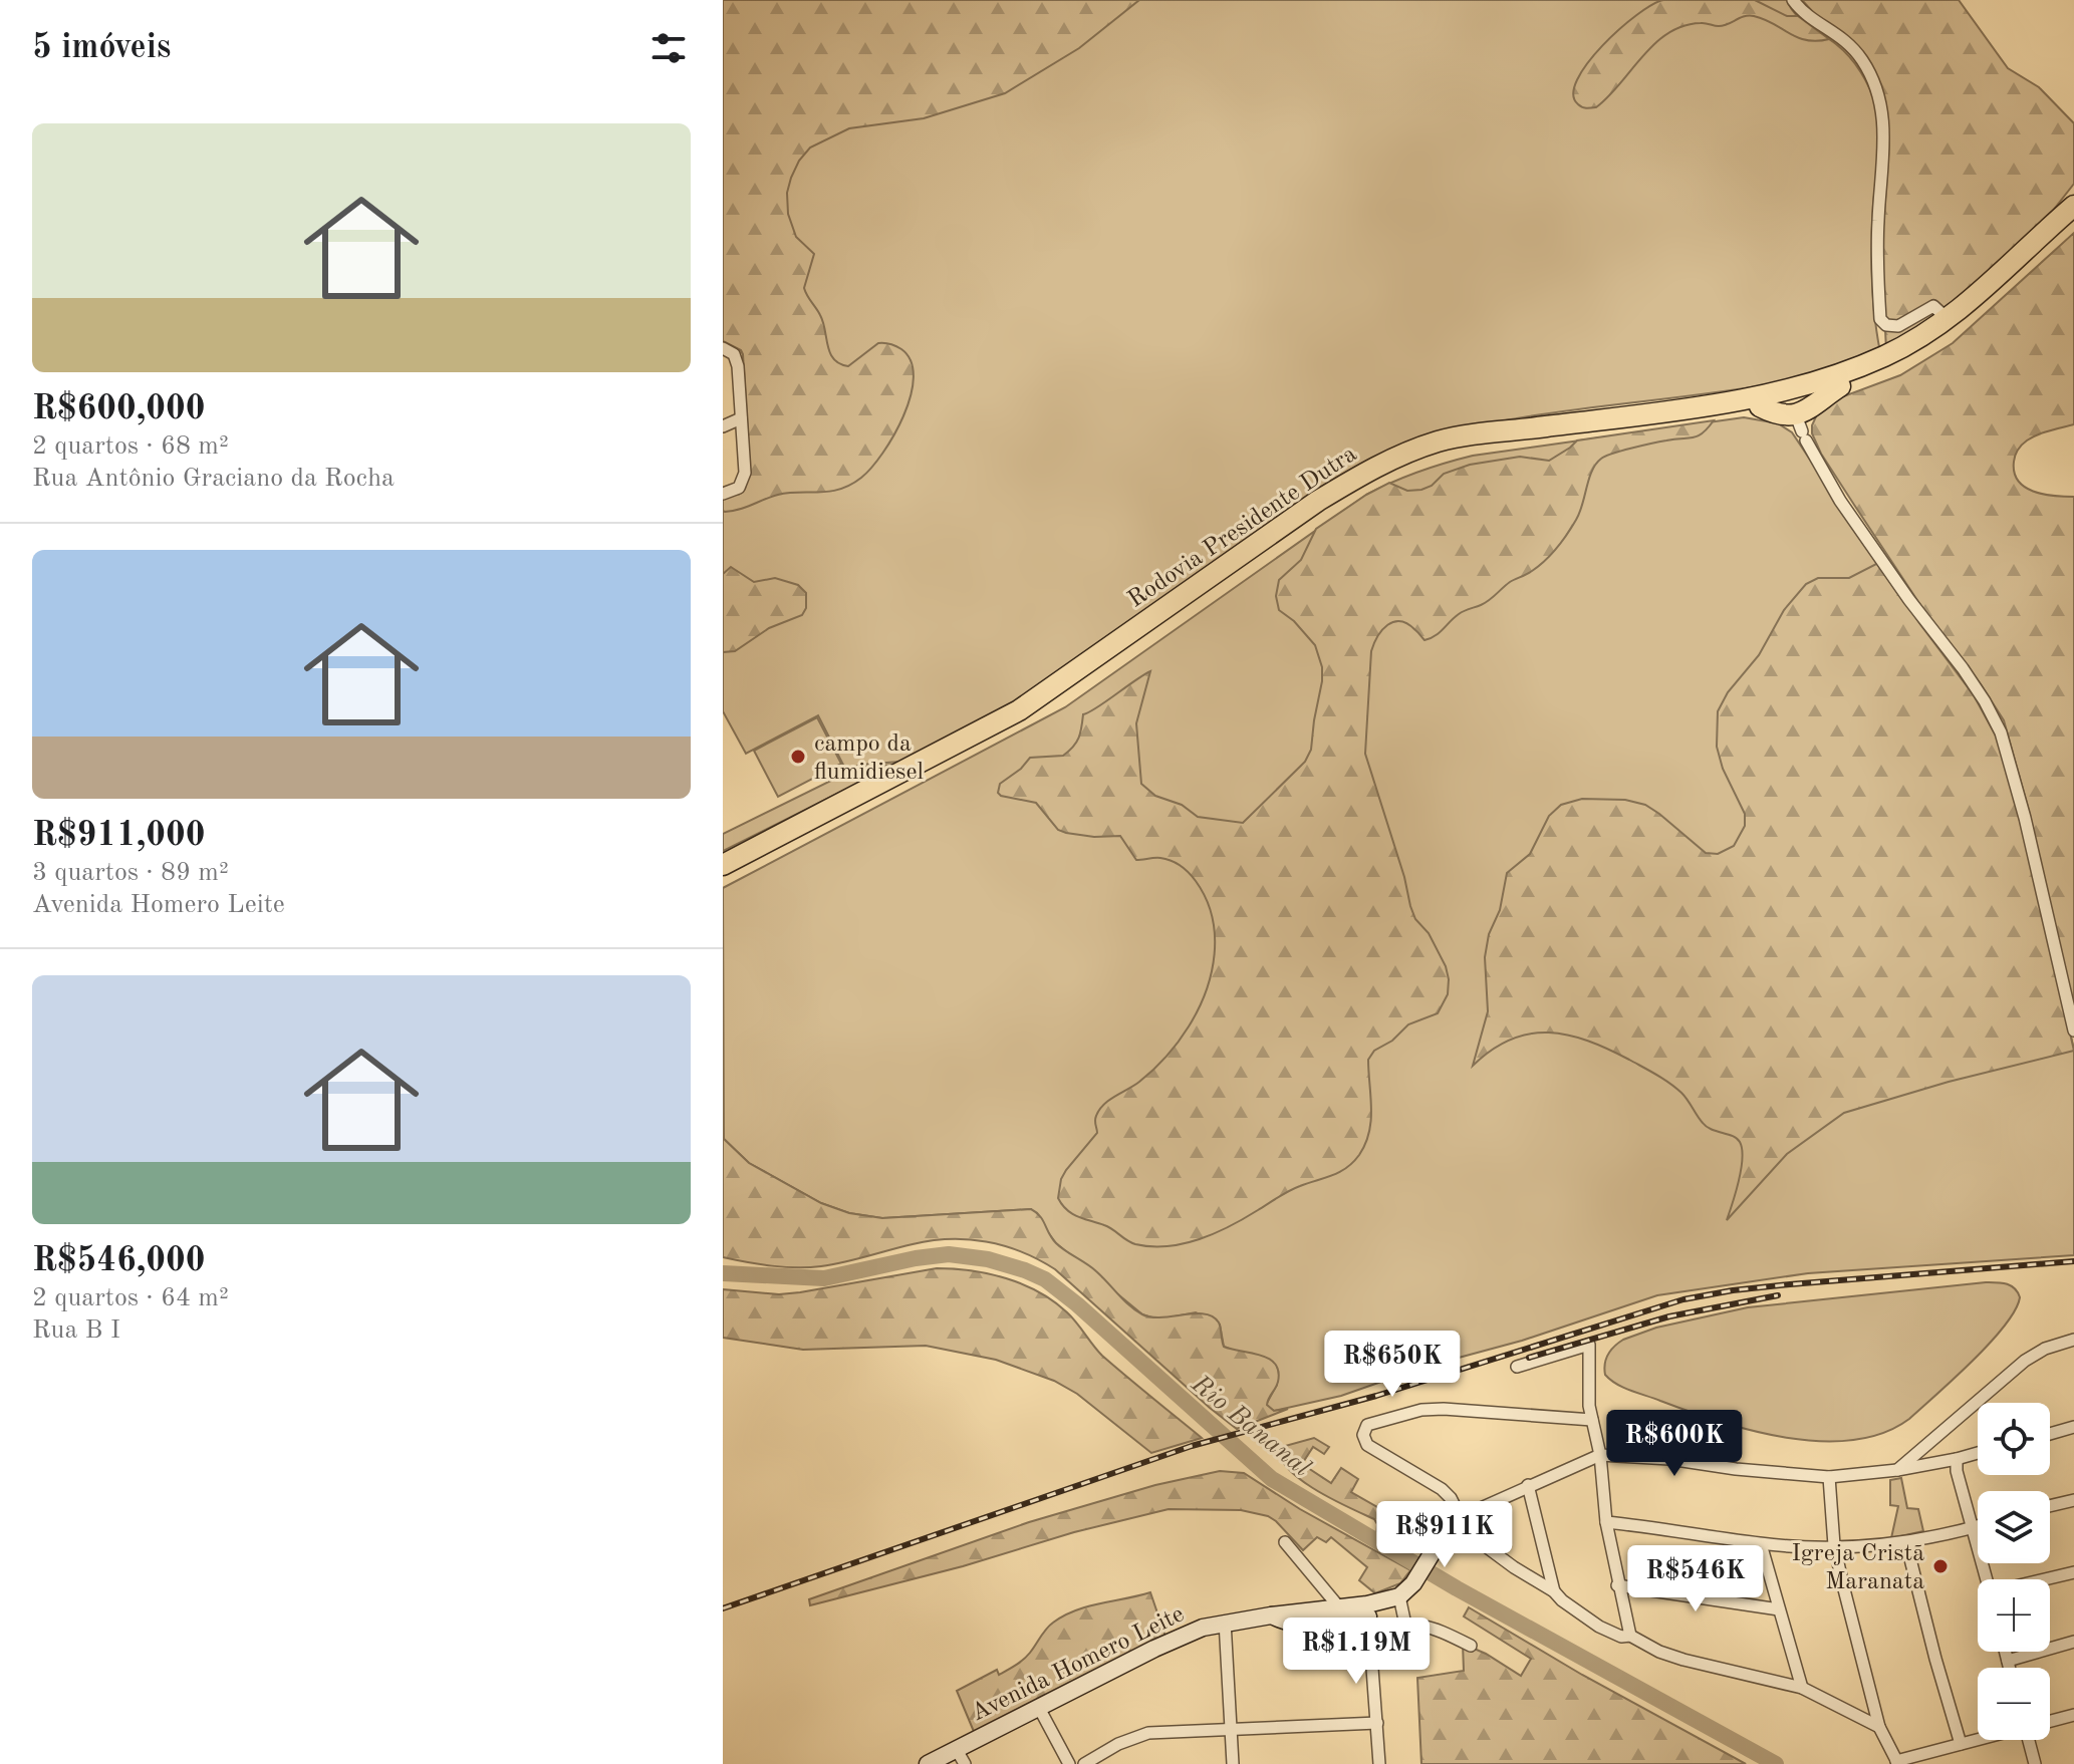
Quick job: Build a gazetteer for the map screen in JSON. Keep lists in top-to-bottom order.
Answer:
{
  "streets": {
    "highway": ["Rodovia Presidente Dutra"],
    "street": ["Avenida Homero Leite"]
  },
  "water": ["Rio Bananal"],
  "places": ["campo da flumidiesel", "Igreja Cristã Maranata"],
  "page": {
    "heading": "5 imóveis",
    "list": [
      {
        "name": "R$600,000",
        "note": "2 quartos · 68 m² · Rua Antônio Graciano da Rocha"
      },
      {
        "name": "R$911,000",
        "note": "3 quartos · 89 m² · Avenida Homero Leite"
      },
      {
        "name": "R$546,000",
        "note": "2 quartos · 64 m² · Rua B I"
      }
    ],
    "price": [
      "R$650K",
      "R$600K",
      "R$911K",
      "R$546K",
      "R$1.19M"
    ],
    "map_buttons": ["+", "−"]
  }
}
